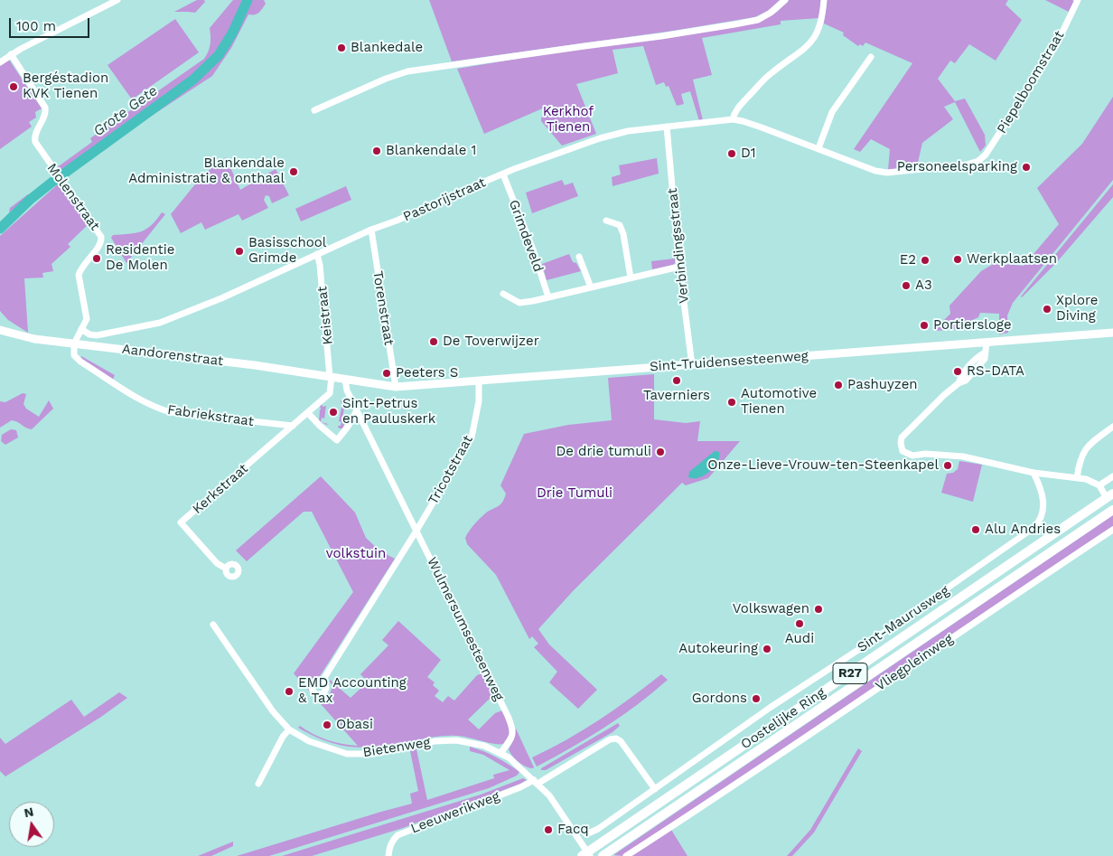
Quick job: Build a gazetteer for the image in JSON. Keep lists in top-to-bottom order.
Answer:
{
  "streets": {
    "highway": ["R27", "Oostelijke Ring"],
    "main road": ["Aandorenstraat", "Sint-Truidensesteenweg"],
    "street": [
      "Piepelboomstraat",
      "Molenstraat",
      "Pastorijstraat",
      "Grimdeveld",
      "Verbindingsstraat",
      "Torenstraat",
      "Keistraat",
      "Fabriekstraat",
      "Tricotstraat",
      "Kerkstraat",
      "Sint-Maurusweg",
      "Wulmersumsesteenweg",
      "Vliegpleinweg",
      "Bietenweg",
      "Leeuwerikweg"
    ]
  },
  "crossings": [
    ["Piepelboomstraat", "Pastorijstraat"],
    ["Molenstraat", "Pastorijstraat"],
    ["Molenstraat", "Aandorenstraat"],
    ["Molenstraat", "Fabriekstraat"],
    ["Pastorijstraat", "Grimdeveld"],
    ["Pastorijstraat", "Verbindingsstraat"],
    ["Pastorijstraat", "Torenstraat"],
    ["Pastorijstraat", "Keistraat"],
    ["Verbindingsstraat", "Sint-Truidensesteenweg"],
    ["Torenstraat", "Sint-Truidensesteenweg"],
    ["Keistraat", "Aandorenstraat"],
    ["Keistraat", "Kerkstraat"],
    ["Aandorenstraat", "Sint-Truidensesteenweg"],
    ["Aandorenstraat", "Fabriekstraat"],
    ["Aandorenstraat", "Kerkstraat"],
    ["Aandorenstraat", "Wulmersumsesteenweg"],
    ["Sint-Truidensesteenweg", "Tricotstraat"],
    ["Sint-Truidensesteenweg", "Wulmersumsesteenweg"],
    ["Fabriekstraat", "Kerkstraat"],
    ["Tricotstraat", "Wulmersumsesteenweg"],
    ["Wulmersumsesteenweg", "Bietenweg"]
  ],
  "water": ["Grote Gete"],
  "parks": ["Kerkhof Tienen", "Drie Tumuli", "volkstuin"],
  "places": [
    "Blankedale",
    "Bergéstadion KVK Tienen",
    "Blankendale 1",
    "D1",
    "Personeelsparking",
    "Blankendale Administratie & onthaal",
    "Basisschool Grimde",
    "Residentie De Molen",
    "Werkplaatsen",
    "E2",
    "A3",
    "Xplore Diving",
    "Portiersloge",
    "De Toverwijzer",
    "RS-DATA",
    "Peeters S",
    "Taverniers",
    "Pashuyzen",
    "Automotive Tienen",
    "Sint-Petrus en Pauluskerk",
    "De drie tumuli",
    "Onze-Lieve-Vrouw-ten-Steenkapel",
    "Alu Andries",
    "Volkswagen",
    "Audi",
    "Autokeuring",
    "EMD Accounting & Tax",
    "Gordons",
    "Obasi",
    "Facq"
  ],
  "scale_bar": "100 m",
  "north": "top"
}
